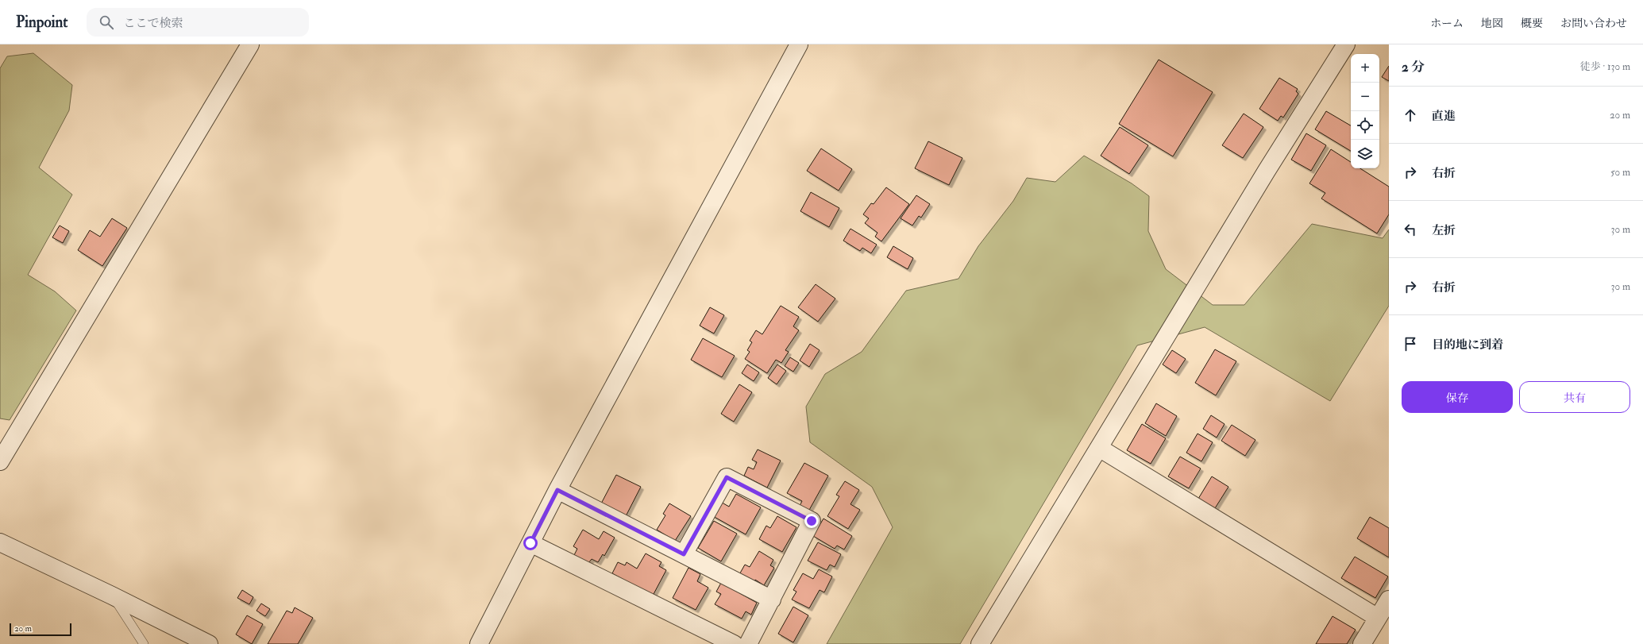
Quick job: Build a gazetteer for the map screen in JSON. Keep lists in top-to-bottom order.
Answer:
{
  "scale_bar": "20 m",
  "page": {
    "header": "Pinpoint",
    "search": "ここで検索",
    "nav": [
      "ホーム",
      "地図",
      "概要",
      "お問い合わせ"
    ],
    "heading": ["2 分", "徒歩 · 130 m"],
    "map_buttons": ["+", "−"],
    "list": [
      ["直進", "20 m"],
      ["右折", "50 m"],
      ["左折", "30 m"],
      ["右折", "30 m"],
      "目的地に到着"
    ],
    "buttons": ["保存", "共有"],
    "scale": "20 m"
  }
}
